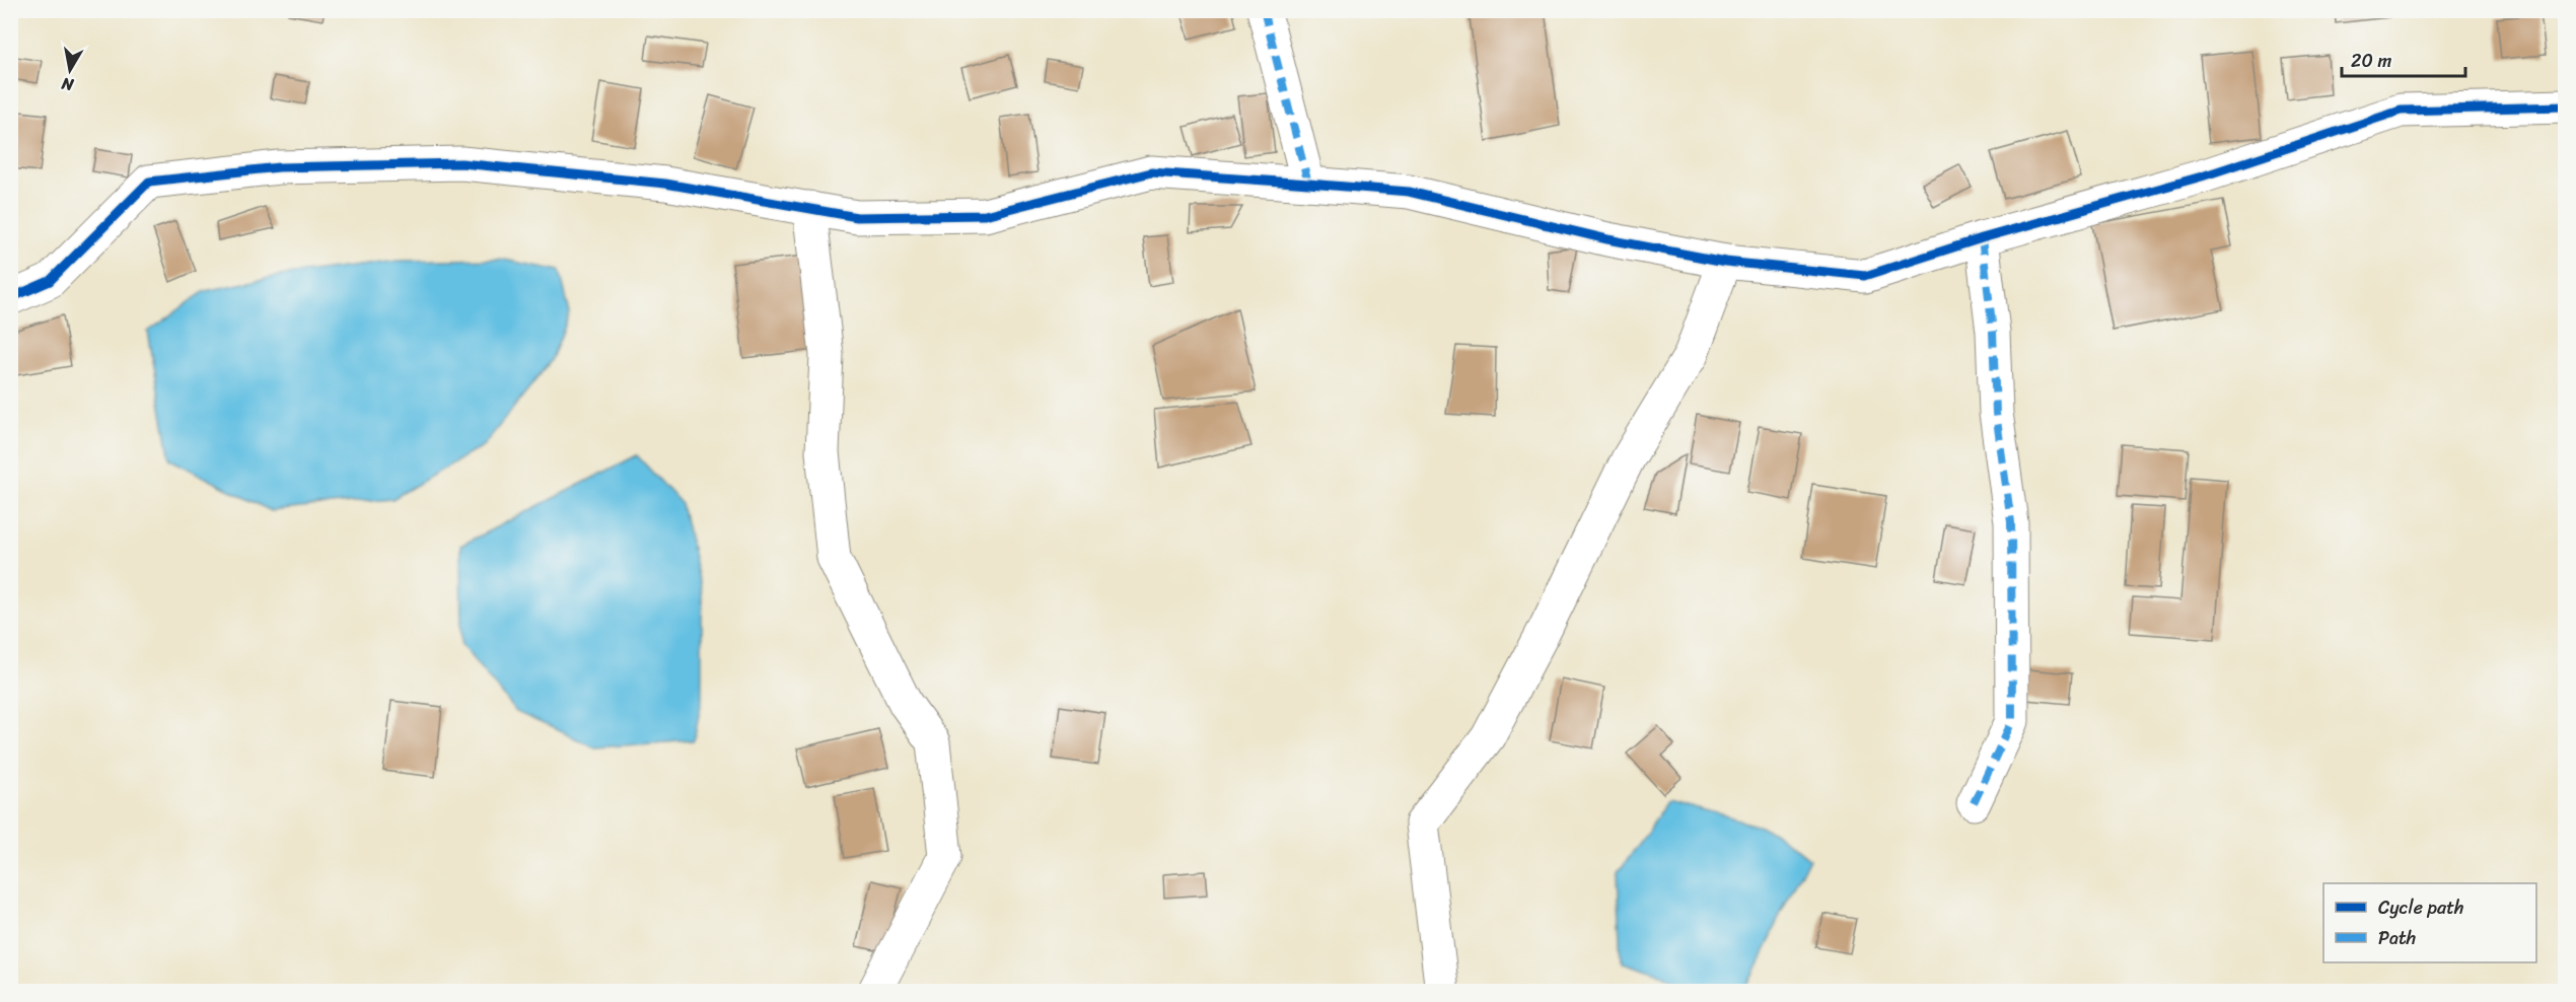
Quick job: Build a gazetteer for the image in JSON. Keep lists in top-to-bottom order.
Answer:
{
  "legend": ["Cycle path", "Path"],
  "scale_bar": "20 m",
  "north": "bottom"
}
